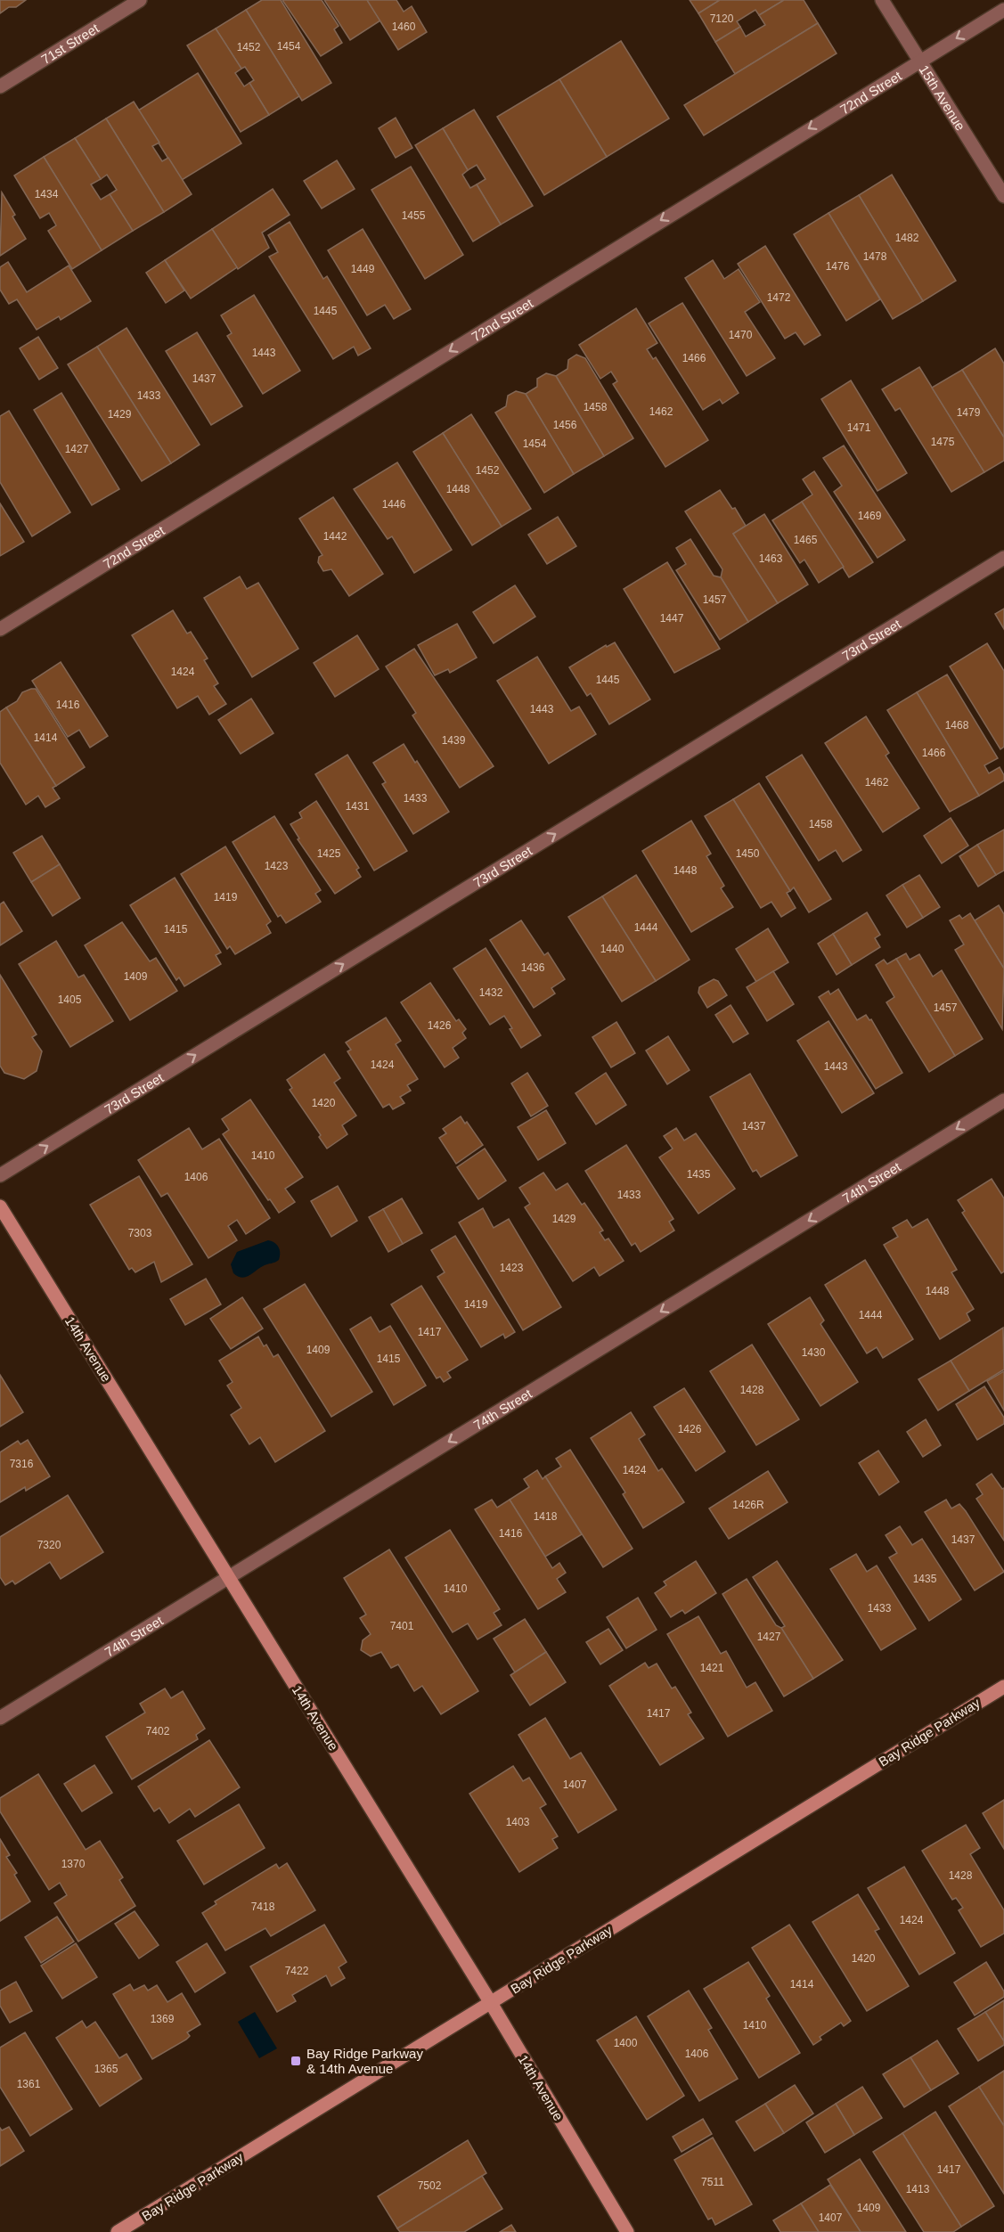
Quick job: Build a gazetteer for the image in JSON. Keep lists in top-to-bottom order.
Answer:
{
  "streets": {
    "main road": ["14th Avenue", "Bay Ridge Parkway"],
    "street": [
      "71st Street",
      "72nd Street",
      "15th Avenue",
      "73rd Street",
      "74th Street"
    ]
  },
  "crossings": [
    ["72nd Street", "15th Avenue"],
    ["74th Street", "14th Avenue"],
    ["14th Avenue", "Bay Ridge Parkway"]
  ],
  "one_way": ["72nd Street", "73rd Street", "74th Street"],
  "places": {
    "transit": ["Bay Ridge Parkway & 14th Avenue"]
  },
  "house_numbers": [
    "7120",
    "1460",
    "1454",
    "1452",
    "1434",
    "1455",
    "1482",
    "1478",
    "1476",
    "1449",
    "1472",
    "1445",
    "1470",
    "1443",
    "1466",
    "1437",
    "1433",
    "1458",
    "1462",
    "1479",
    "1429",
    "1456",
    "1471",
    "1475",
    "1454",
    "1427",
    "1452",
    "1448",
    "1446",
    "1469",
    "1442",
    "1465",
    "1463",
    "1457",
    "1447",
    "1424",
    "1445",
    "1416",
    "1443",
    "1468",
    "1414",
    "1439",
    "1466",
    "1462",
    "1433",
    "1431",
    "1458",
    "1425",
    "1450",
    "1423",
    "1448",
    "1419",
    "1444",
    "1415",
    "1440",
    "1436",
    "1409",
    "1432",
    "1405",
    "1457",
    "1426",
    "1424",
    "1443",
    "1420",
    "1437",
    "1410",
    "1435",
    "1406",
    "1433",
    "1429",
    "7303",
    "1423",
    "1448",
    "1419",
    "1444",
    "1417",
    "1409",
    "1430",
    "1415",
    "1428",
    "1426",
    "7316",
    "1424",
    "1426R",
    "1418",
    "1416",
    "1437",
    "7320",
    "1435",
    "1410",
    "1433",
    "7401",
    "1427",
    "1421",
    "1417",
    "7402",
    "1407",
    "1403",
    "1370",
    "1428",
    "7418",
    "1424",
    "1420",
    "7422",
    "1414",
    "1369",
    "1410",
    "1400",
    "1406",
    "1365",
    "1361",
    "1417",
    "7511",
    "7502",
    "1413",
    "1409",
    "1407"
  ]
}
